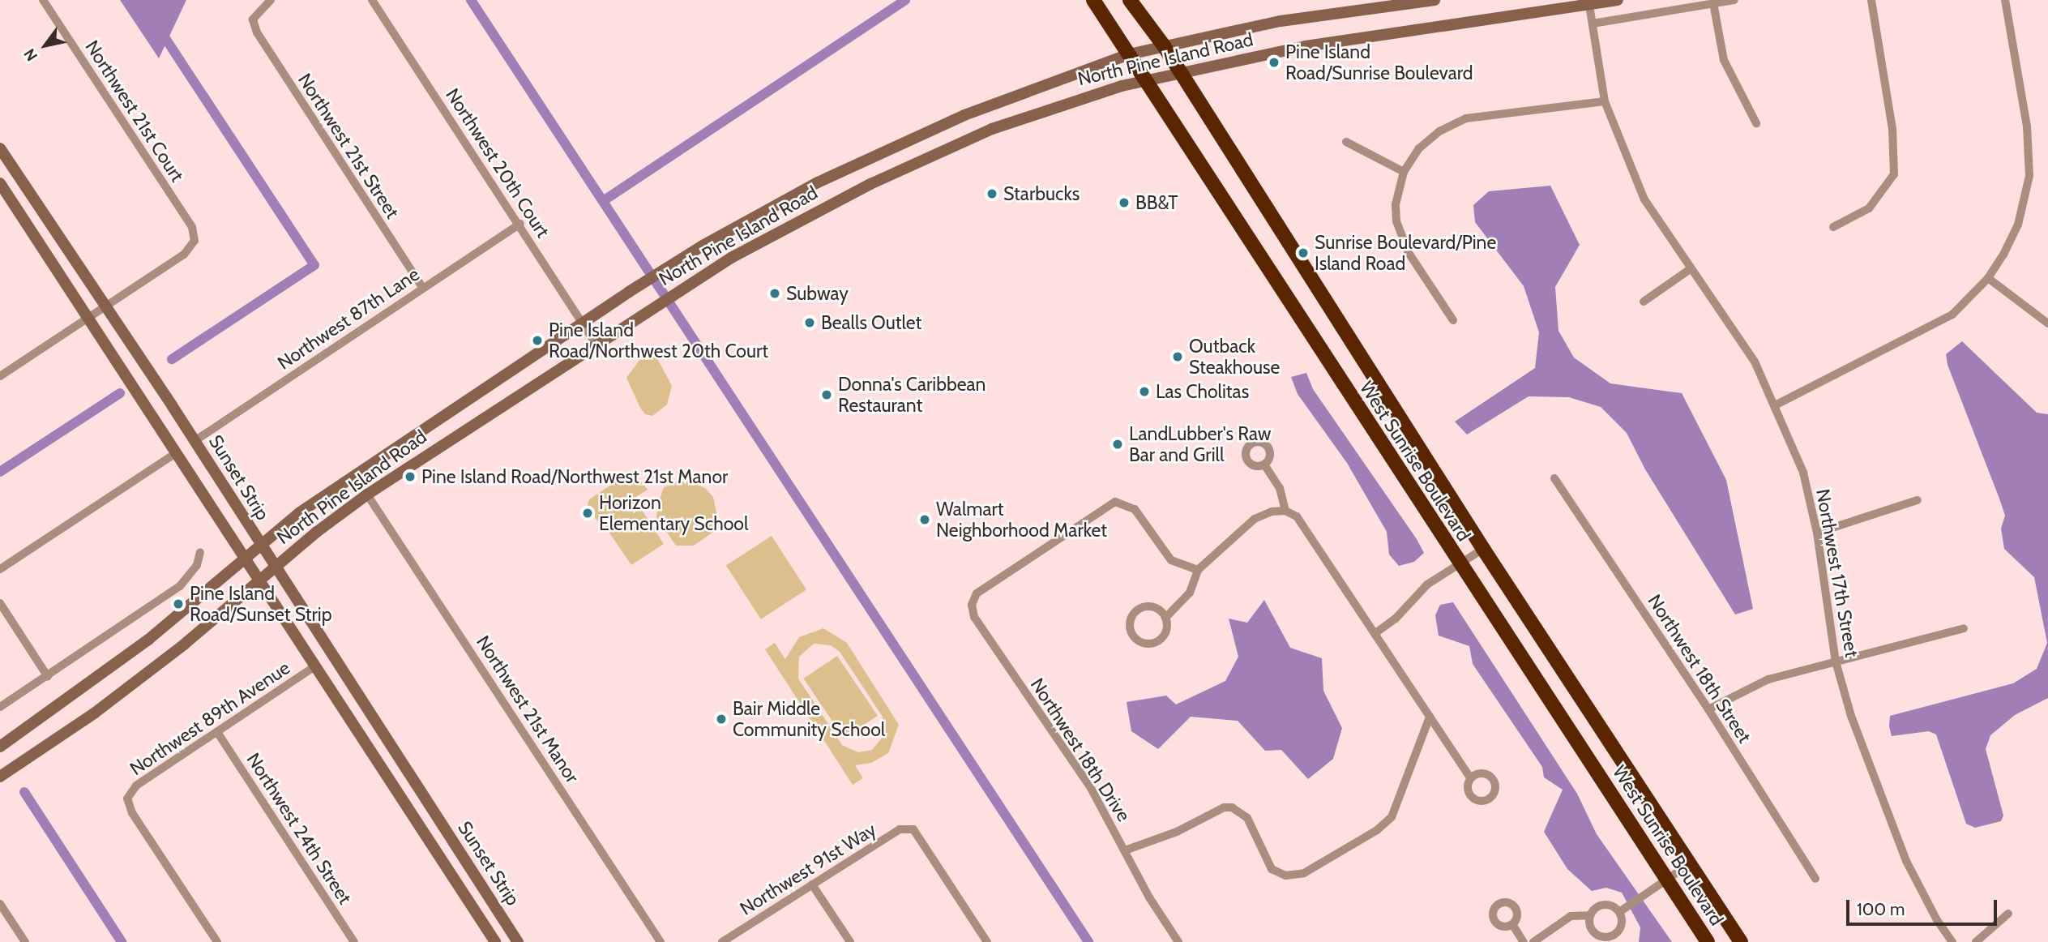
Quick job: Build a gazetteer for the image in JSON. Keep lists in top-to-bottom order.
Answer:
{
  "streets": {
    "highway": ["West Sunrise Boulevard"],
    "main road": ["North Pine Island Road", "Sunset Strip"],
    "street": [
      "Northwest 21st Court",
      "Northwest 21st Street",
      "Northwest 20th Court",
      "Northwest 87th Lane",
      "Northwest 17th Street",
      "Northwest 18th Street",
      "Northwest 21st Manor",
      "Northwest 89th Avenue",
      "Northwest 18th Drive",
      "Northwest 24th Street",
      "Northwest 91st Way"
    ]
  },
  "crossings": [
    ["North Pine Island Road", "Northwest 20th Court"],
    ["North Pine Island Road", "West Sunrise Boulevard"],
    ["North Pine Island Road", "Sunset Strip"],
    ["North Pine Island Road", "Northwest 17th Street"],
    ["North Pine Island Road", "Northwest 21st Manor"],
    ["Northwest 21st Court", "Sunset Strip"],
    ["Northwest 21st Street", "Northwest 87th Lane"],
    ["Northwest 20th Court", "Northwest 87th Lane"],
    ["Northwest 87th Lane", "Sunset Strip"],
    ["Sunset Strip", "Northwest 89th Avenue"],
    ["Northwest 89th Avenue", "Northwest 24th Street"]
  ],
  "places": [
    "Pine Island Road/Sunrise Boulevard",
    "Starbucks",
    "BB&T",
    "Sunrise Boulevard/Pine Island Road",
    "Subway",
    "Bealls Outlet",
    "Pine Island Road/Northwest 20th Court",
    "Outback Steakhouse",
    "Las Cholitas",
    "Donna's Caribbean Restaurant",
    "LandLubber's Raw Bar and Grill",
    "Pine Island Road/Northwest 21st Manor",
    "Horizon Elementary School",
    "Walmart Neighborhood Market",
    "Pine Island Road/Sunset Strip",
    "Bair Middle Community School"
  ],
  "scale_bar": "100 m",
  "north": "bottom left"
}
